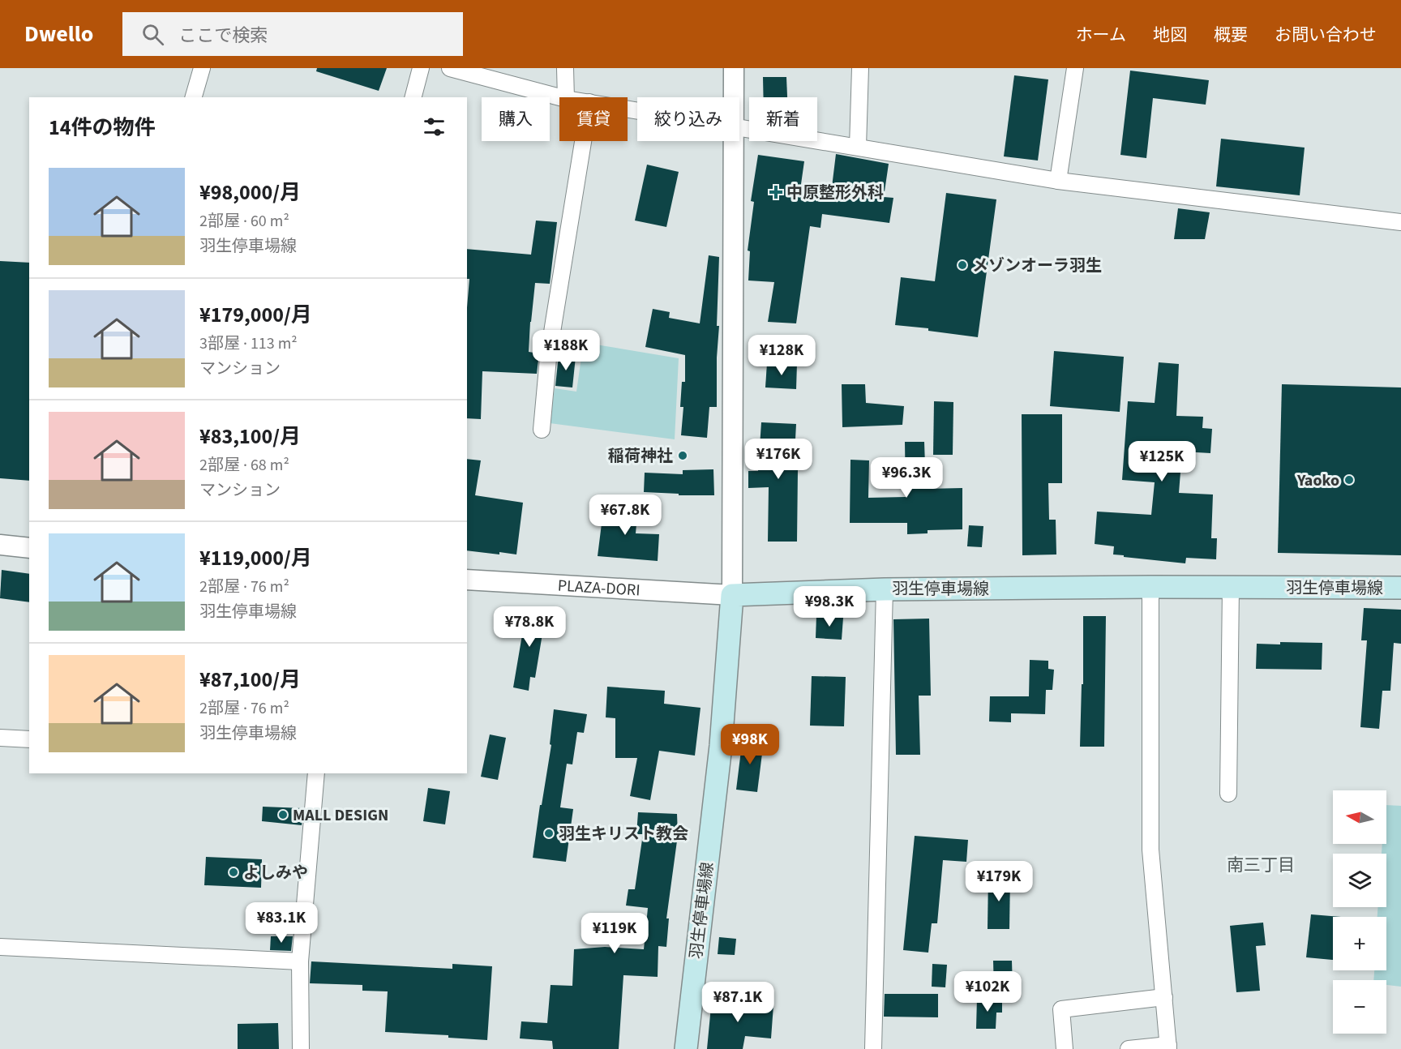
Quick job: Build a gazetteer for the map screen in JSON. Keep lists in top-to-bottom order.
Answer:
{
  "streets": {
    "main road": ["羽生停車場線"],
    "street": ["PLAZA-DORI"]
  },
  "crossings": [
    ["PLAZA-DORI", "羽生停車場線"]
  ],
  "districts": ["南三丁目"],
  "places": {
    "health": ["中原整形外科"],
    "other": [
      "メゾンオーラ羽生",
      "稲荷神社",
      "Yaoko",
      "MALL DESIGN",
      "羽生キリスト教会",
      "よしみや"
    ]
  },
  "north": "left",
  "page": {
    "header": "Dwello",
    "search": "ここで検索",
    "nav": [
      "ホーム",
      "地図",
      "概要",
      "お問い合わせ"
    ],
    "chip": [
      "購入",
      "賃貸",
      "絞り込み",
      "新着"
    ],
    "heading": "14件の物件",
    "list": [
      {
        "name": "¥98,000/月",
        "note": "2部屋 · 60 m² · 羽生停車場線"
      },
      {
        "name": "¥179,000/月",
        "note": "3部屋 · 113 m² · マンション"
      },
      {
        "name": "¥83,100/月",
        "note": "2部屋 · 68 m² · マンション"
      },
      {
        "name": "¥119,000/月",
        "note": "2部屋 · 76 m² · 羽生停車場線"
      },
      {
        "name": "¥87,100/月",
        "note": "2部屋 · 76 m² · 羽生停車場線"
      }
    ],
    "price": [
      "¥188K",
      "¥128K",
      "¥176K",
      "¥125K",
      "¥96.3K",
      "¥67.8K",
      "¥98.3K",
      "¥78.8K",
      "¥98K",
      "¥179K",
      "¥83.1K",
      "¥119K",
      "¥102K",
      "¥87.1K"
    ],
    "map_buttons": ["+", "−"]
  }
}
